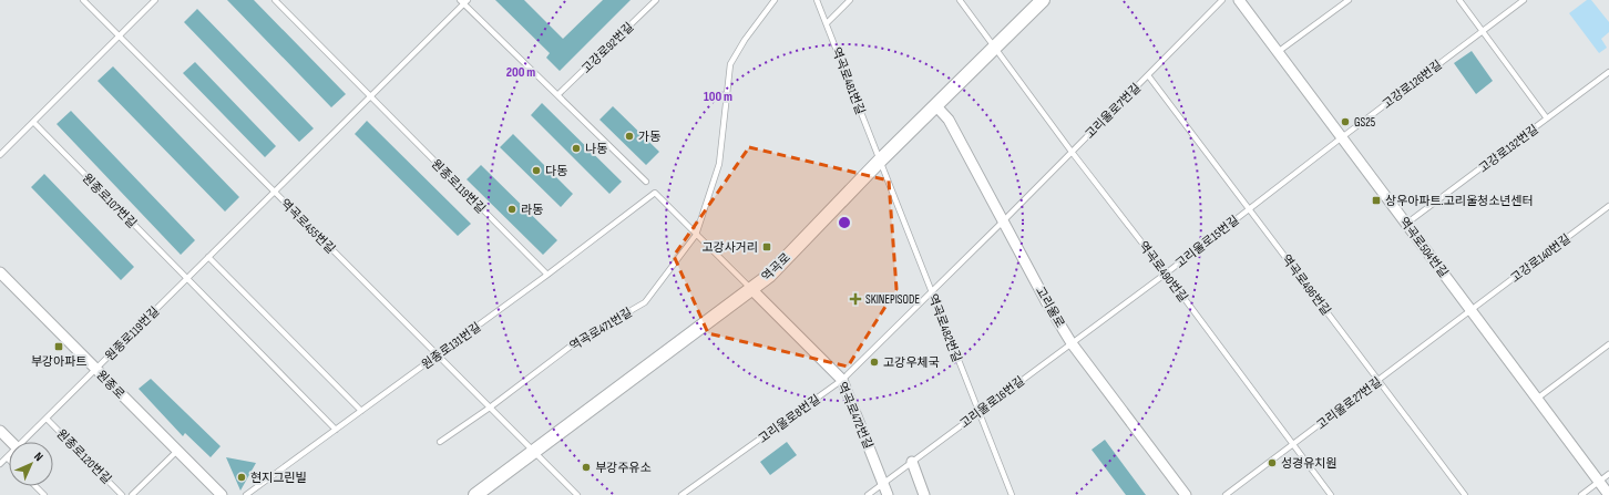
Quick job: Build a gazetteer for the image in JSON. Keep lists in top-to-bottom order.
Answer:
{
  "streets": {
    "street": [
      "역곡로504번길",
      "역곡로",
      "고리울로",
      "원종로",
      "역곡로472번길"
    ],
    "lane": [
      "고강로92번길",
      "역곡로481번길",
      "고강로126번길",
      "고리울로7번길",
      "고강로132번길",
      "원종로119번길",
      "원종로107번길",
      "역곡로455번길",
      "고리울로15번길",
      "고강로140번길",
      "역곡로490번길",
      "역곡로496번길",
      "역곡로482번길",
      "역곡로471번길",
      "원종로131번길",
      "고리울로16번길",
      "고리울로27번길",
      "고리울로8번길",
      "원종로120번길"
    ]
  },
  "crossings": [
    ["역곡로481번길", "역곡로"],
    ["역곡로481번길", "역곡로482번길"],
    ["고강로126번길", "고리울로15번길"],
    ["고강로126번길", "역곡로504번길"],
    ["고리울로7번길", "역곡로490번길"],
    ["고리울로7번길", "역곡로496번길"],
    ["고리울로7번길", "고리울로"],
    ["고리울로7번길", "고리울로8번길"],
    ["고강로132번길", "역곡로504번길"],
    ["원종로119번길", "원종로107번길"],
    ["원종로119번길", "역곡로455번길"],
    ["원종로119번길", "원종로131번길"],
    ["원종로119번길", "원종로"],
    ["원종로119번길", "원종로120번길"],
    ["역곡로455번길", "역곡로"],
    ["역곡로455번길", "역곡로471번길"],
    ["역곡로455번길", "원종로131번길"],
    ["고리울로15번길", "역곡로504번길"],
    ["고리울로15번길", "역곡로490번길"],
    ["고리울로15번길", "역곡로496번길"],
    ["고리울로15번길", "고리울로"],
    ["고리울로15번길", "고리울로16번길"],
    ["역곡로504번길", "고강로140번길"],
    ["역곡로504번길", "고리울로27번길"],
    ["고강로140번길", "고리울로27번길"],
    ["역곡로", "역곡로490번길"],
    ["역곡로", "고리울로"],
    ["역곡로", "역곡로482번길"],
    ["역곡로", "역곡로472번길"],
    ["역곡로490번길", "고리울로27번길"],
    ["역곡로496번길", "고리울로27번길"],
    ["고리울로", "고리울로16번길"],
    ["고리울로", "고리울로8번길"],
    ["역곡로482번길", "고리울로16번길"],
    ["역곡로482번길", "고리울로8번길"],
    ["역곡로471번길", "원종로131번길"],
    ["원종로", "원종로120번길"],
    ["고리울로16번길", "역곡로472번길"],
    ["역곡로472번길", "고리울로8번길"]
  ],
  "places": {
    "other": [
      "GS25",
      "가동",
      "나동",
      "다동",
      "라동",
      "고강우체국",
      "성경유치원",
      "부강주유소",
      "현지그린빌"
    ],
    "transit": ["상우아파트.고리울청소년센터", "고강사거리", "부강아파트"],
    "health": ["SKINEPISODE"]
  },
  "north": "top right",
  "rings": ["200 m", "100 m"]
}
